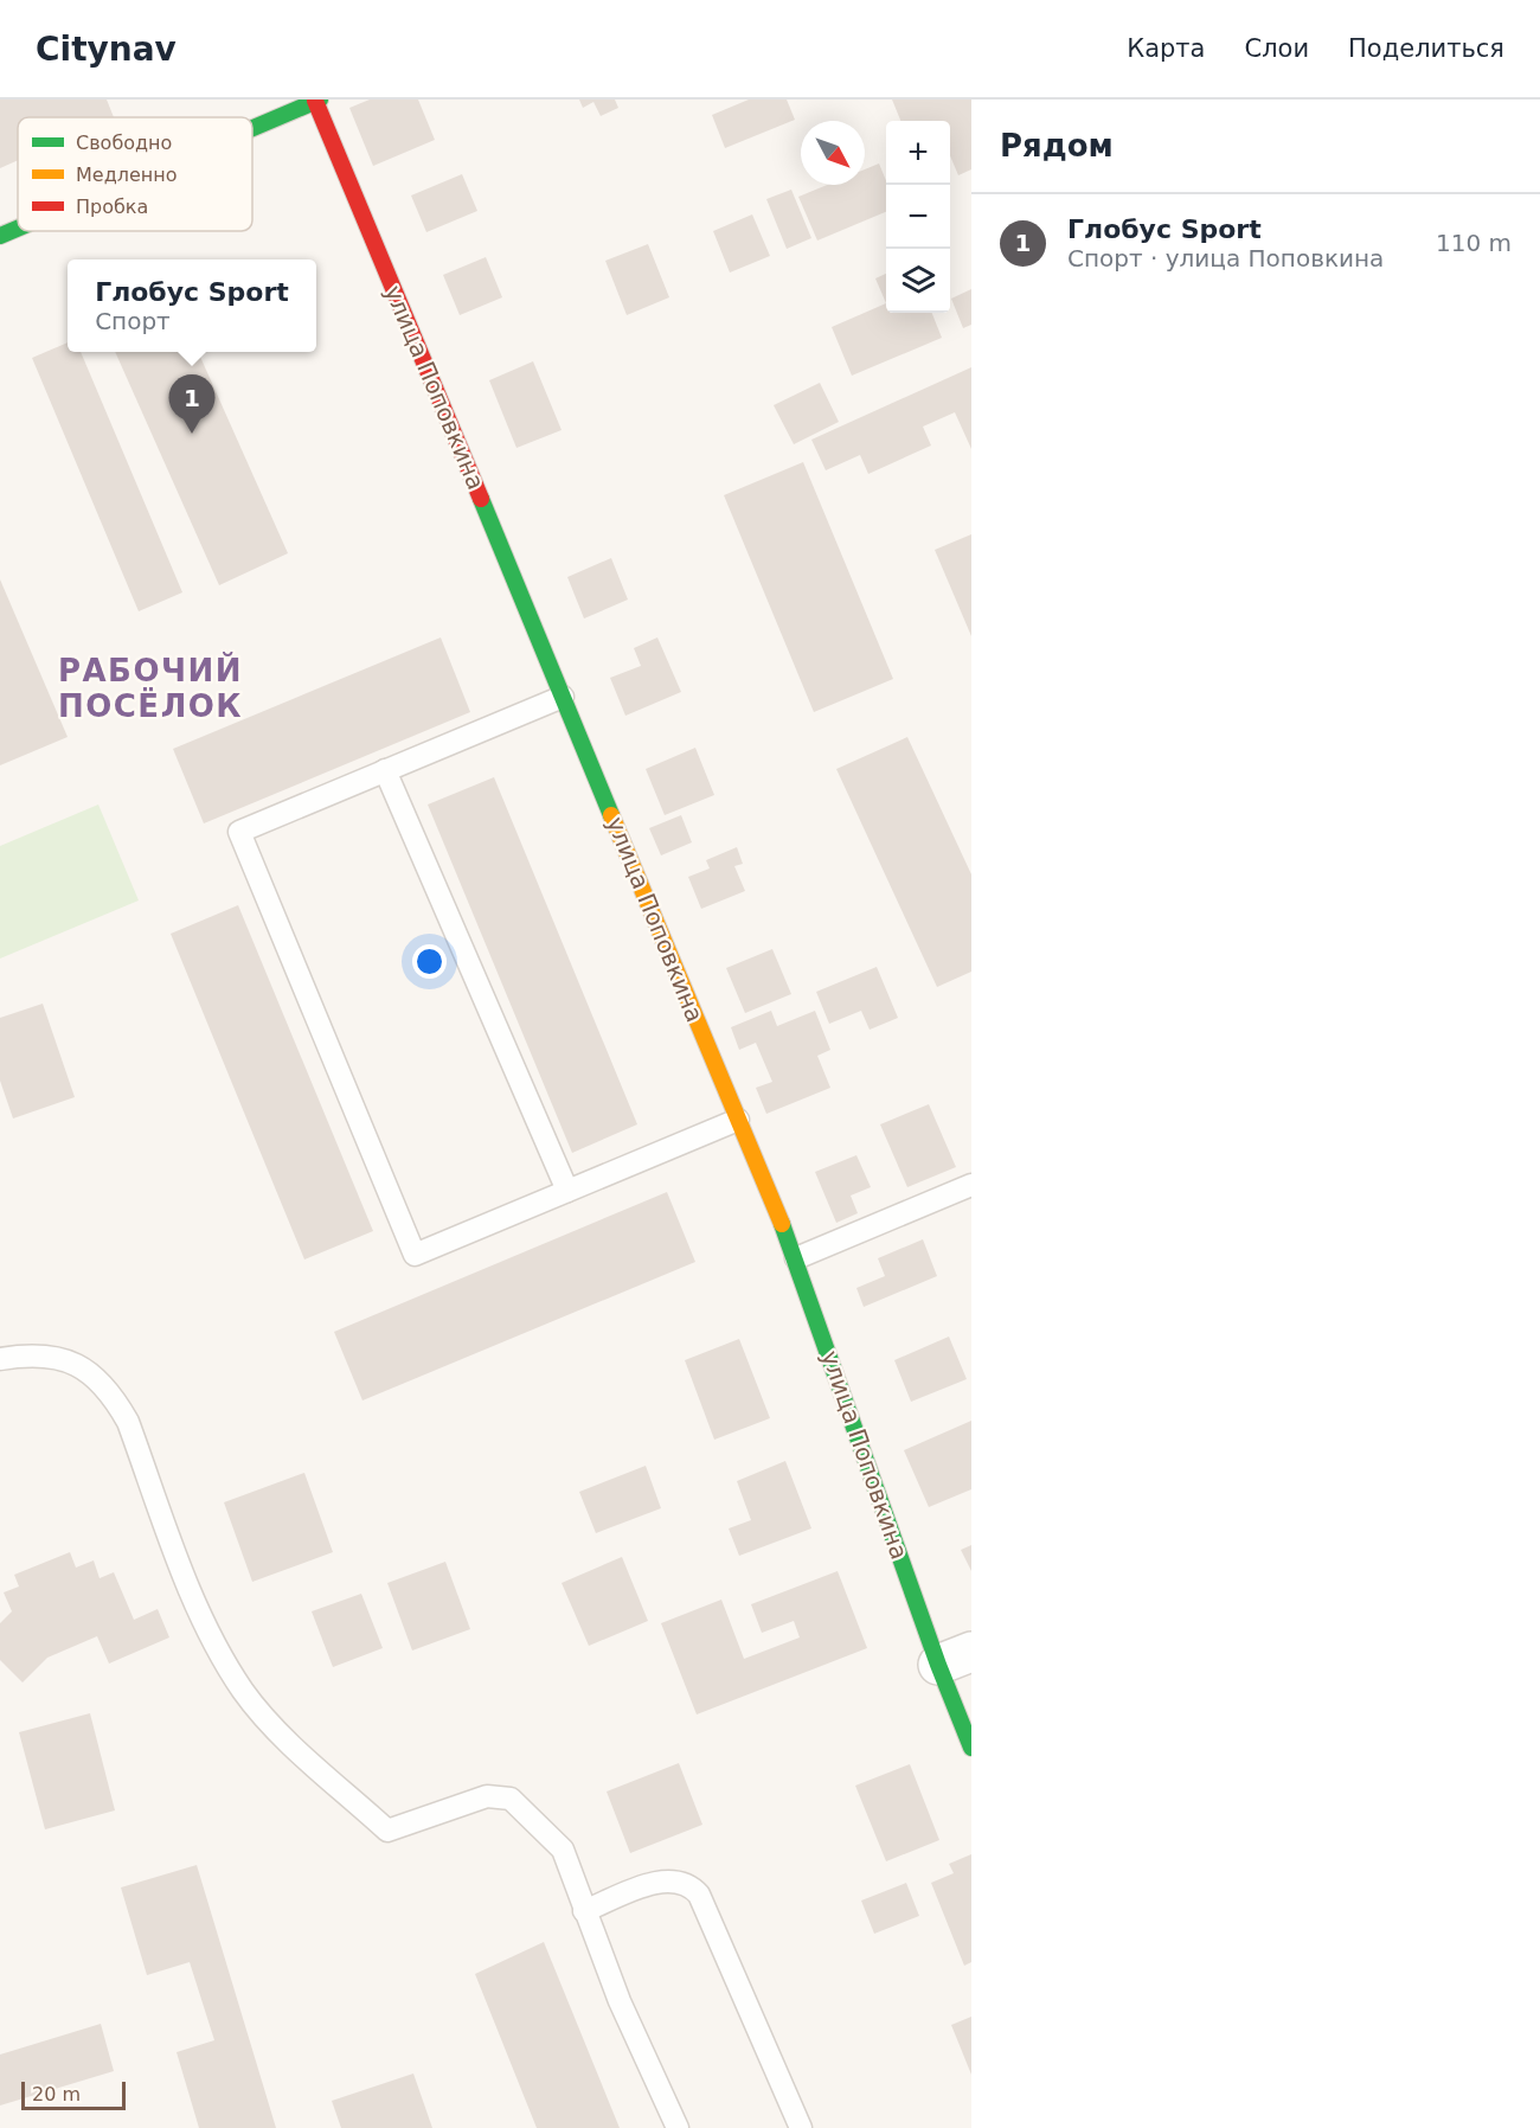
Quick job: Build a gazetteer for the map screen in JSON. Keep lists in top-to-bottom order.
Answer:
{
  "streets": {
    "street": ["улица Поповкина"]
  },
  "districts": ["РАБОЧИЙ ПОСЁЛОК"],
  "legend": ["Свободно", "Медленно", "Пробка"],
  "scale_bar": "20 m",
  "north": "bottom right",
  "page": {
    "header": "Citynav",
    "nav": ["Карта", "Слои", "Поделиться"],
    "heading": "Рядом",
    "map_buttons": ["+", "−"],
    "list": [
      {
        "mark": "1",
        "name": "Глобус Sport",
        "note": "Спорт · улица Поповкина",
        "value": "110 m"
      }
    ],
    "popup": ["Глобус Sport", "Спорт"],
    "pins": "1",
    "scale": "20 m"
  }
}
